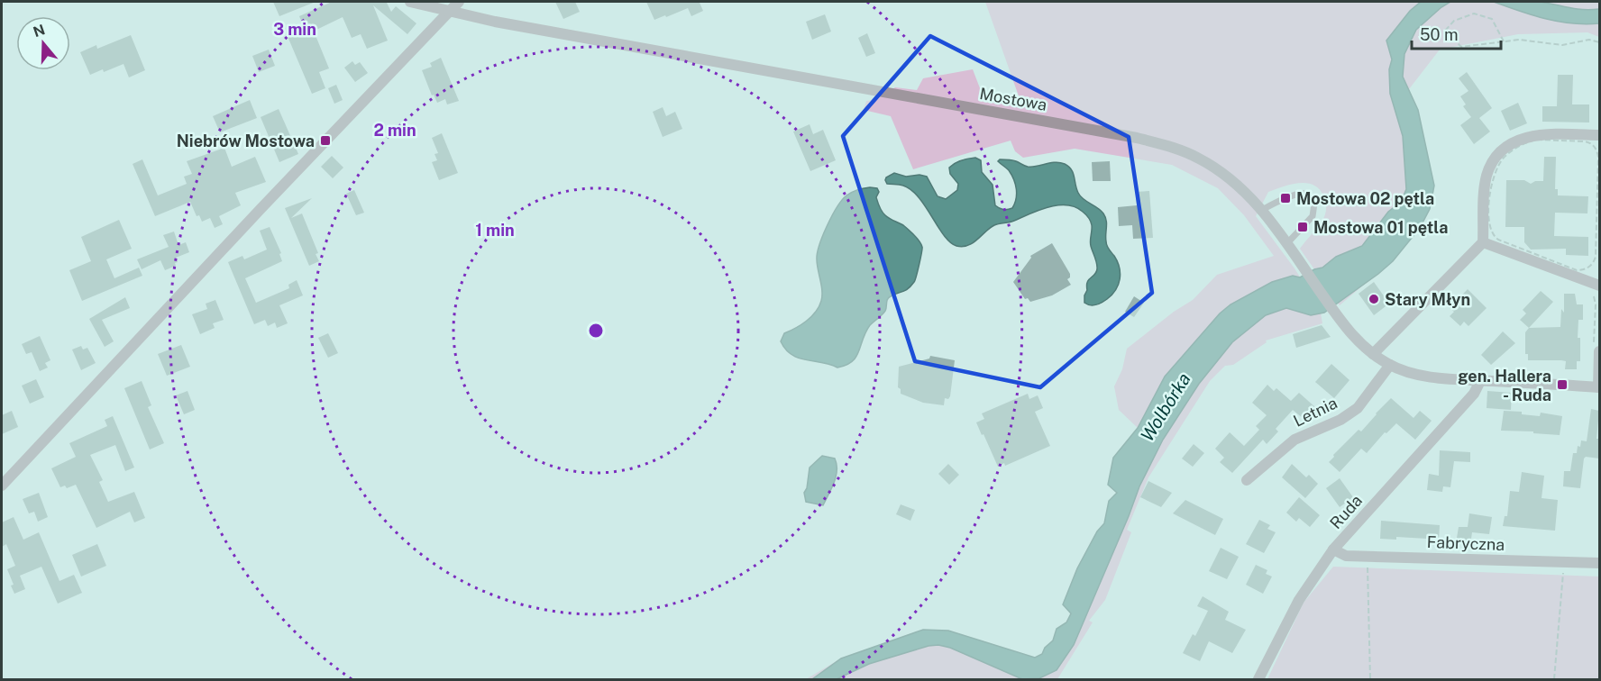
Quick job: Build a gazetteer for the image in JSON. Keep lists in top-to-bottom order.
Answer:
{
  "streets": {
    "street": [
      "Mostowa",
      "Letnia",
      "Ruda",
      "Fabryczna"
    ]
  },
  "crossings": [
    ["Mostowa", "Letnia"],
    ["Mostowa", "Ruda"],
    ["Ruda", "Fabryczna"]
  ],
  "water": ["Wolbórka"],
  "places": {
    "transit": [
      "Niebrów Mostowa",
      "Mostowa 02 pętla",
      "Mostowa 01 pętla",
      "gen. Hallera - Ruda"
    ],
    "other": ["Stary Młyn"]
  },
  "scale_bar": "50 m",
  "north": "top",
  "rings": ["3 min", "2 min", "1 min"]
}
